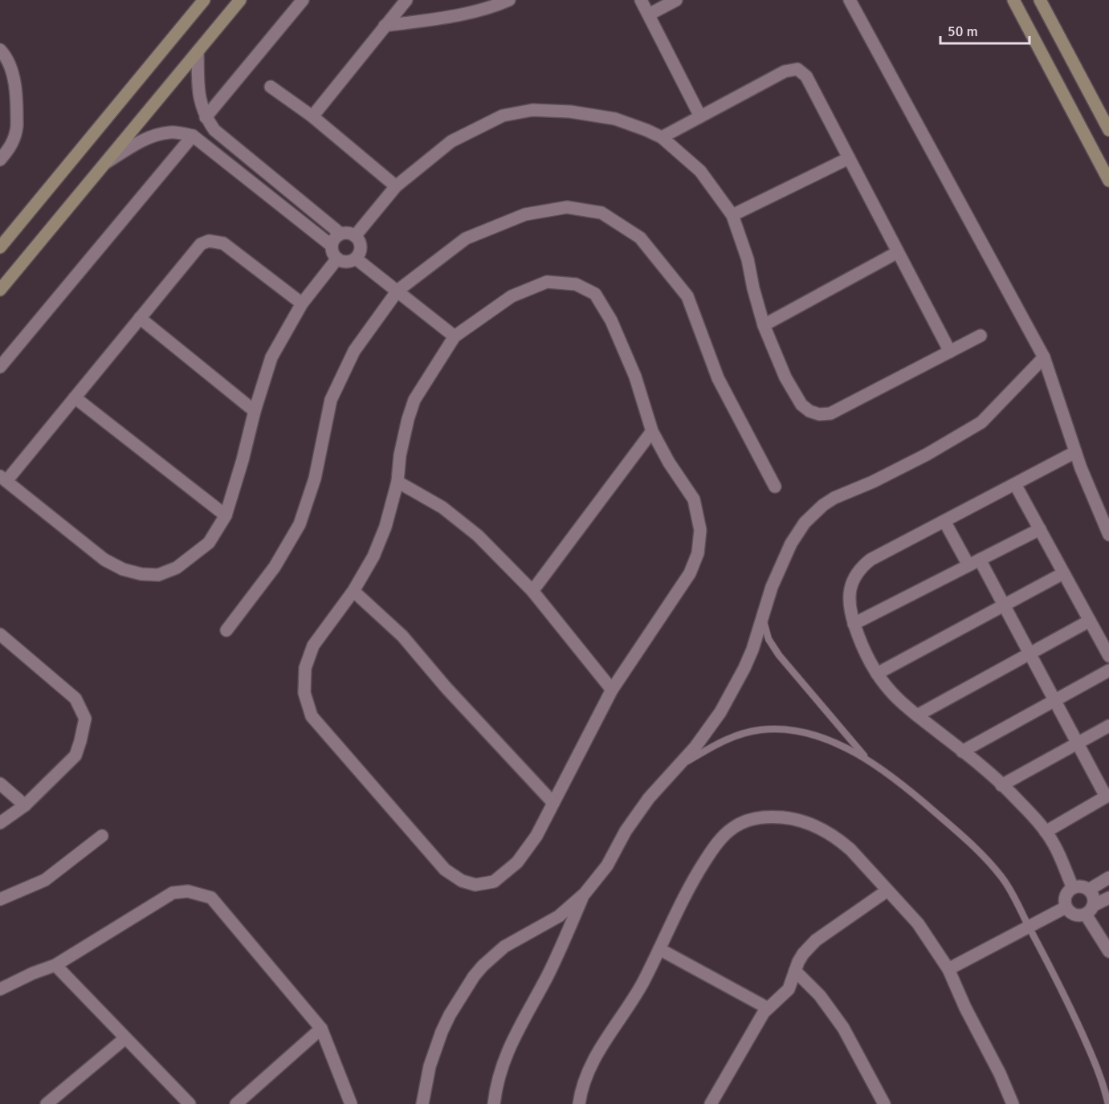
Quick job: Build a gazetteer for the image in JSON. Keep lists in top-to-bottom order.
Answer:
{
  "scale_bar": "50 m"
}
